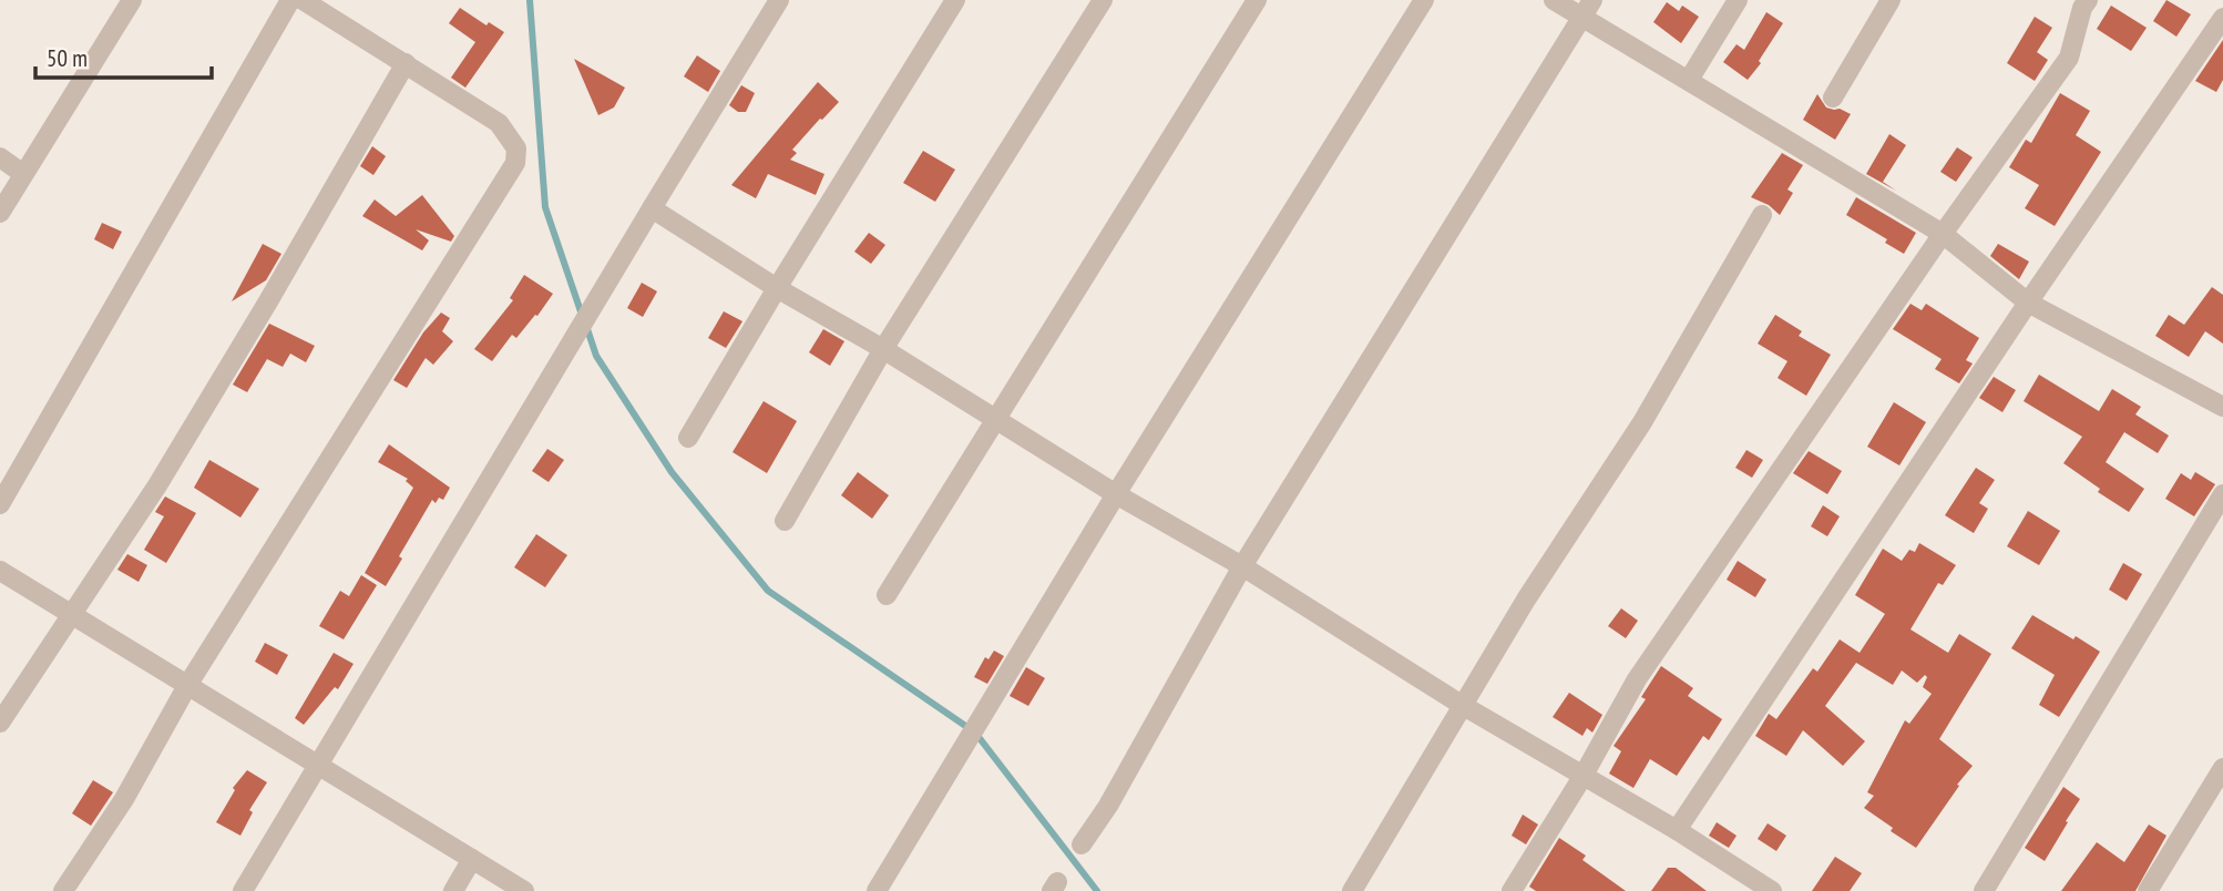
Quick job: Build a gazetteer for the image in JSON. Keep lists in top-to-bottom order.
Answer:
{
  "scale_bar": "50 m"
}
